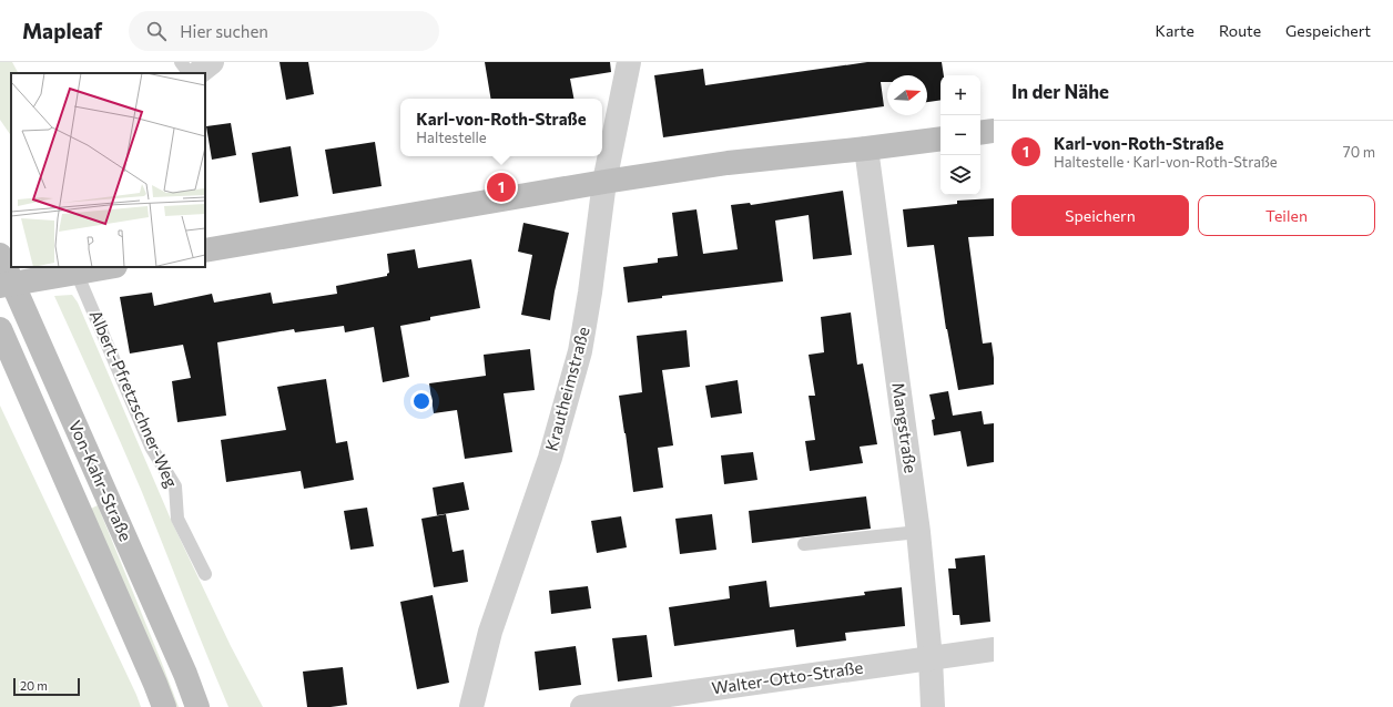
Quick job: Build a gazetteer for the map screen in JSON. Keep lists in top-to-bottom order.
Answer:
{
  "streets": {
    "main road": ["Von-Kahr-Straße"],
    "street": ["Krautheimstraße", "Mangstraße", "Walter-Otto-Straße"],
    "lane": ["Albert-Pfretzschner-Weg"]
  },
  "crossings": [
    ["Mangstraße", "Walter-Otto-Straße"]
  ],
  "scale_bar": "20 m",
  "north": "right",
  "page": {
    "header": "Mapleaf",
    "search": "Hier suchen",
    "nav": ["Karte", "Route", "Gespeichert"],
    "heading": "In der Nähe",
    "map_buttons": ["+", "−"],
    "popup": ["Karl-von-Roth-Straße", "Haltestelle"],
    "list": [
      {
        "mark": "1",
        "name": "Karl-von-Roth-Straße",
        "note": "Haltestelle · Karl-von-Roth-Straße",
        "value": "70 m"
      }
    ],
    "pins": "1",
    "buttons": ["Speichern", "Teilen"],
    "scale": "20 m"
  }
}
